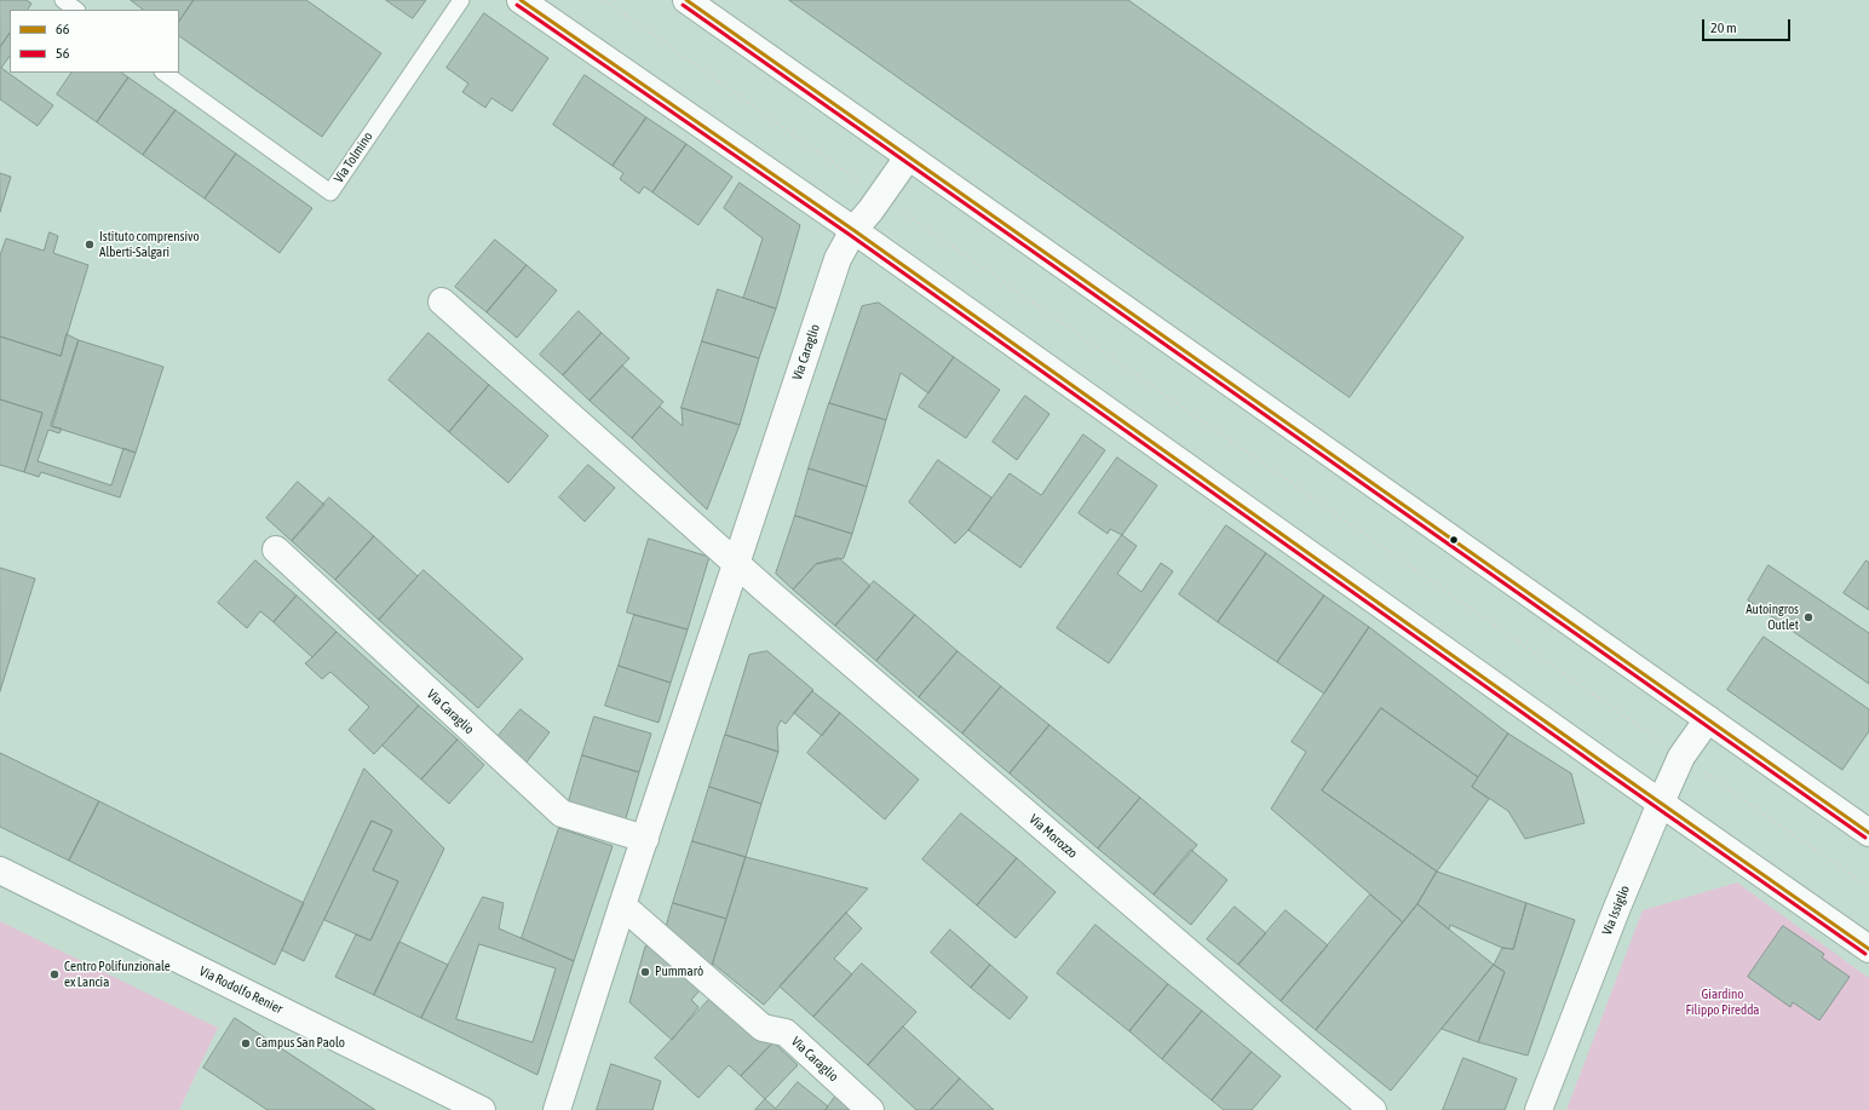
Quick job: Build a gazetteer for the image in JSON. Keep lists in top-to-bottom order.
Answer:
{
  "streets": {
    "street": [
      "Via Caraglio",
      "Via Morozzo",
      "Via Issiglio",
      "Via Rodolfo Renier"
    ],
    "lane": ["Via Tolmino"]
  },
  "crossings": [
    ["Via Caraglio", "Via Morozzo"]
  ],
  "parks": ["Giardino Filippo Piredda"],
  "places": [
    "Istituto comprensivo Alberti-Salgari",
    "Autoingros Outlet",
    "Pummarò",
    "Centro Polifunzionale ex Lancia",
    "Campus San Paolo"
  ],
  "lines": ["transit line 66", "transit line 56"],
  "legend": ["66", "56"],
  "scale_bar": "20 m"
}
